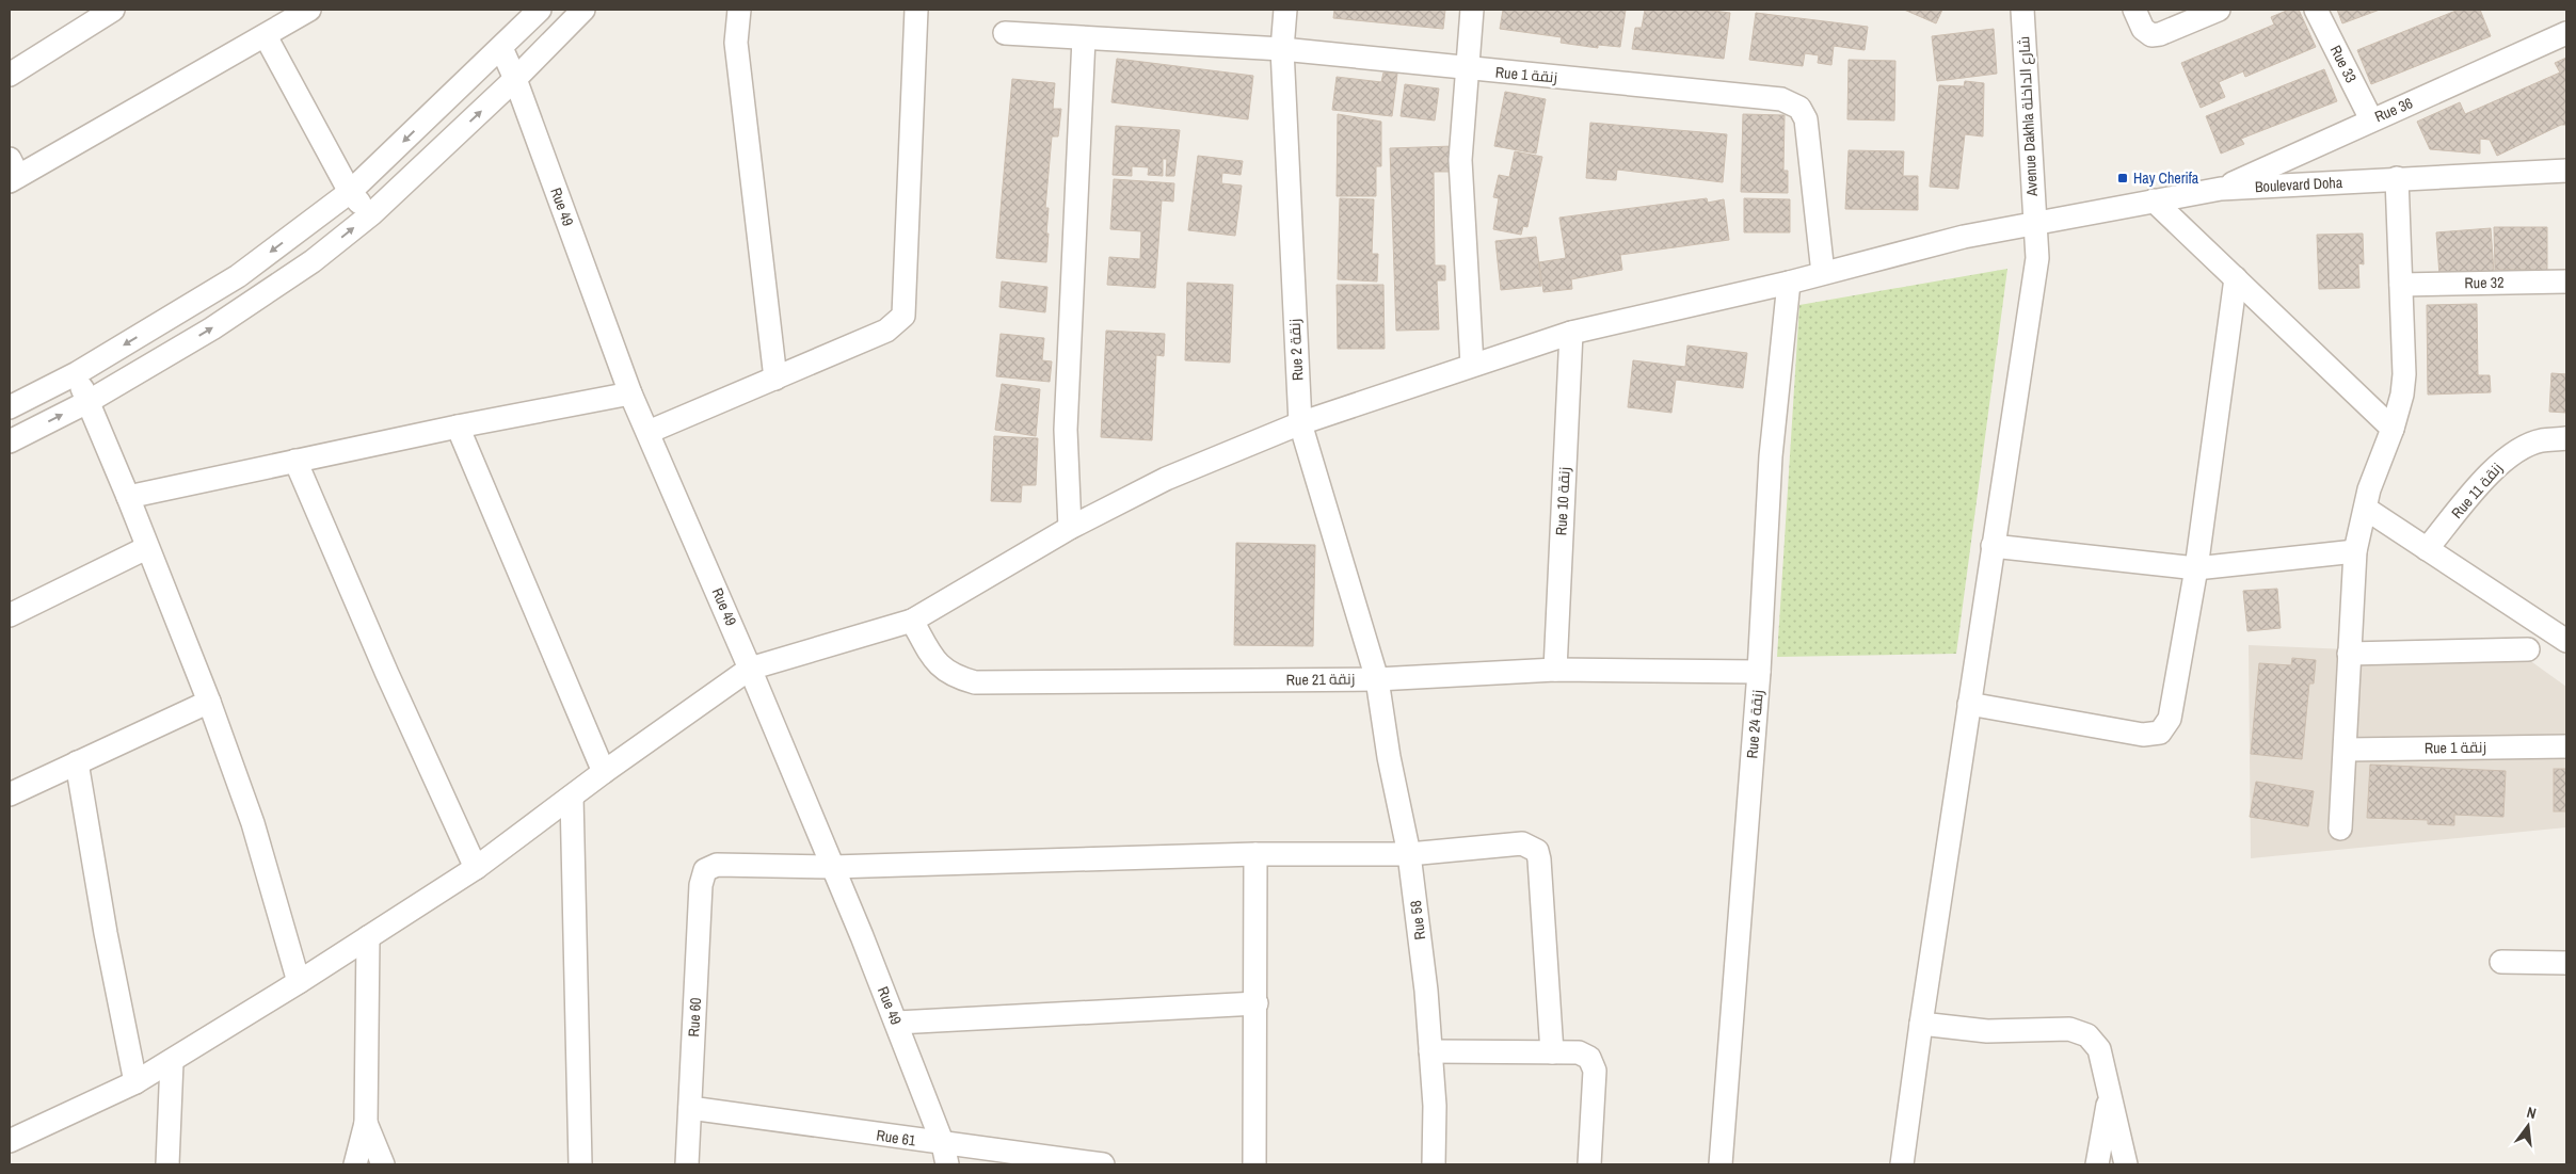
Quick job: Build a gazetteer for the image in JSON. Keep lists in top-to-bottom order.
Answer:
{
  "streets": {
    "street": [
      "Rue 33",
      "Rue 1 زنقة",
      "Rue 36",
      "Avenue Dakhla شارع الداخلة",
      "Boulevard Doha",
      "Rue 49",
      "Rue 32",
      "Rue 2 زنقة",
      "Rue 11 زنقة",
      "Rue 10 زنقة",
      "Rue 21 زنقة",
      "Rue 24 زنقة",
      "Rue 58",
      "Rue 60",
      "Rue 61"
    ]
  },
  "crossings": [
    ["Rue 33", "Rue 36"],
    ["Rue 1 زنقة", "Boulevard Doha"],
    ["Rue 1 زنقة", "Rue 2 زنقة"],
    ["Rue 36", "Boulevard Doha"],
    ["Avenue Dakhla شارع الداخلة", "Boulevard Doha"],
    ["Boulevard Doha", "Rue 49"],
    ["Boulevard Doha", "Rue 2 زنقة"],
    ["Boulevard Doha", "Rue 10 زنقة"],
    ["Boulevard Doha", "Rue 21 زنقة"],
    ["Boulevard Doha", "Rue 24 زنقة"],
    ["Rue 49", "Rue 60"],
    ["Rue 49", "Rue 61"],
    ["Rue 2 زنقة", "Rue 21 زنقة"],
    ["Rue 2 زنقة", "Rue 58"],
    ["Rue 10 زنقة", "Rue 21 زنقة"],
    ["Rue 21 زنقة", "Rue 24 زنقة"],
    ["Rue 21 زنقة", "Rue 58"],
    ["Rue 60", "Rue 61"]
  ],
  "places": {
    "transit": ["Hay Cherifa"]
  },
  "north": "top"
}
